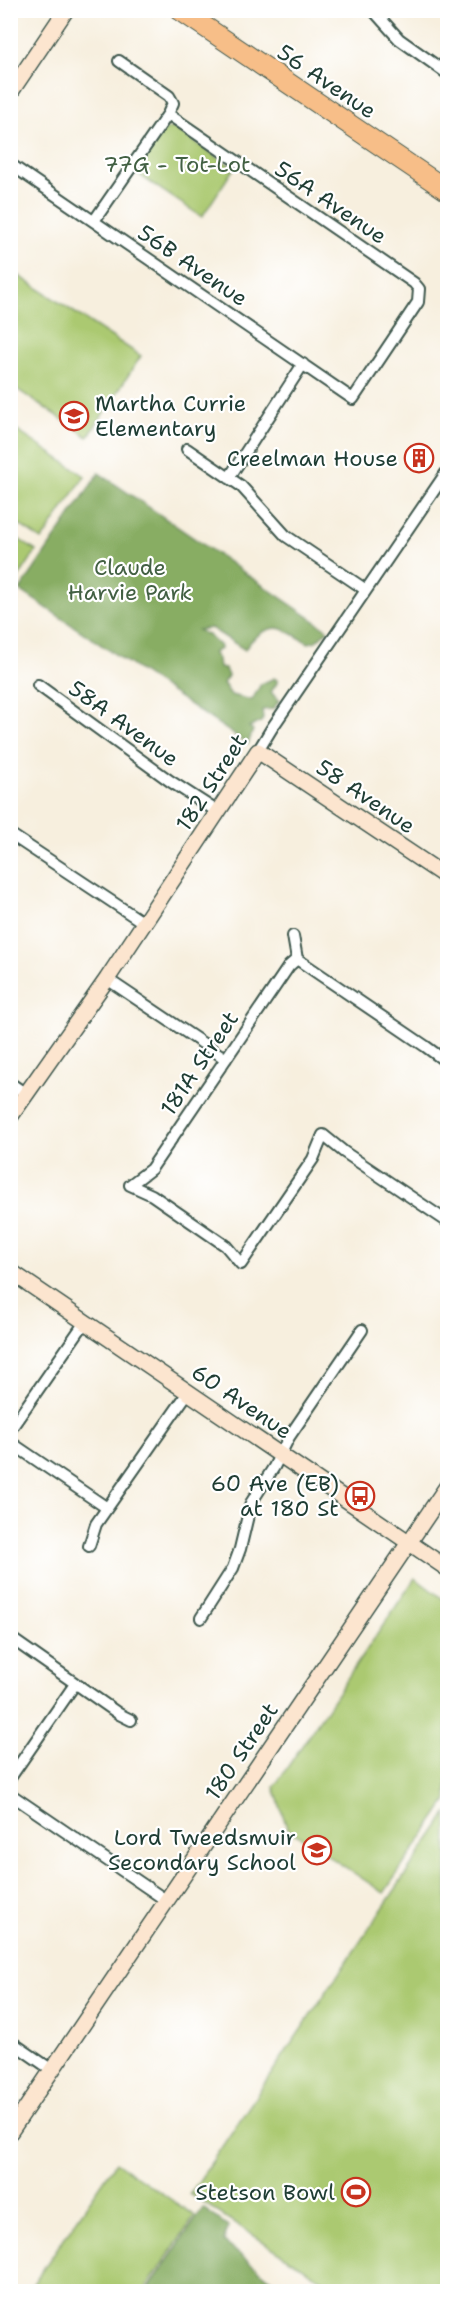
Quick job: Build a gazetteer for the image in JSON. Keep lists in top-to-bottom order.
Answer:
{
  "streets": {
    "highway": ["56 Avenue"],
    "street": [
      "56A Avenue",
      "56B Avenue",
      "58A Avenue",
      "182 Street",
      "58 Avenue",
      "181A Street",
      "60 Avenue",
      "180 Street"
    ]
  },
  "crossings": [
    ["56A Avenue", "56B Avenue"],
    ["58A Avenue", "182 Street"],
    ["182 Street", "58 Avenue"],
    ["60 Avenue", "180 Street"]
  ],
  "parks": ["77G - Tot-Lot", "Claude Harvie Park"],
  "places": {
    "school or university": ["Martha Currie Elementary", "Lord Tweedsmuir Secondary School"],
    "building": ["Creelman House"],
    "bus stop": ["60 Ave (EB) at 180 St"],
    "sports": ["Stetson Bowl"]
  }
}
